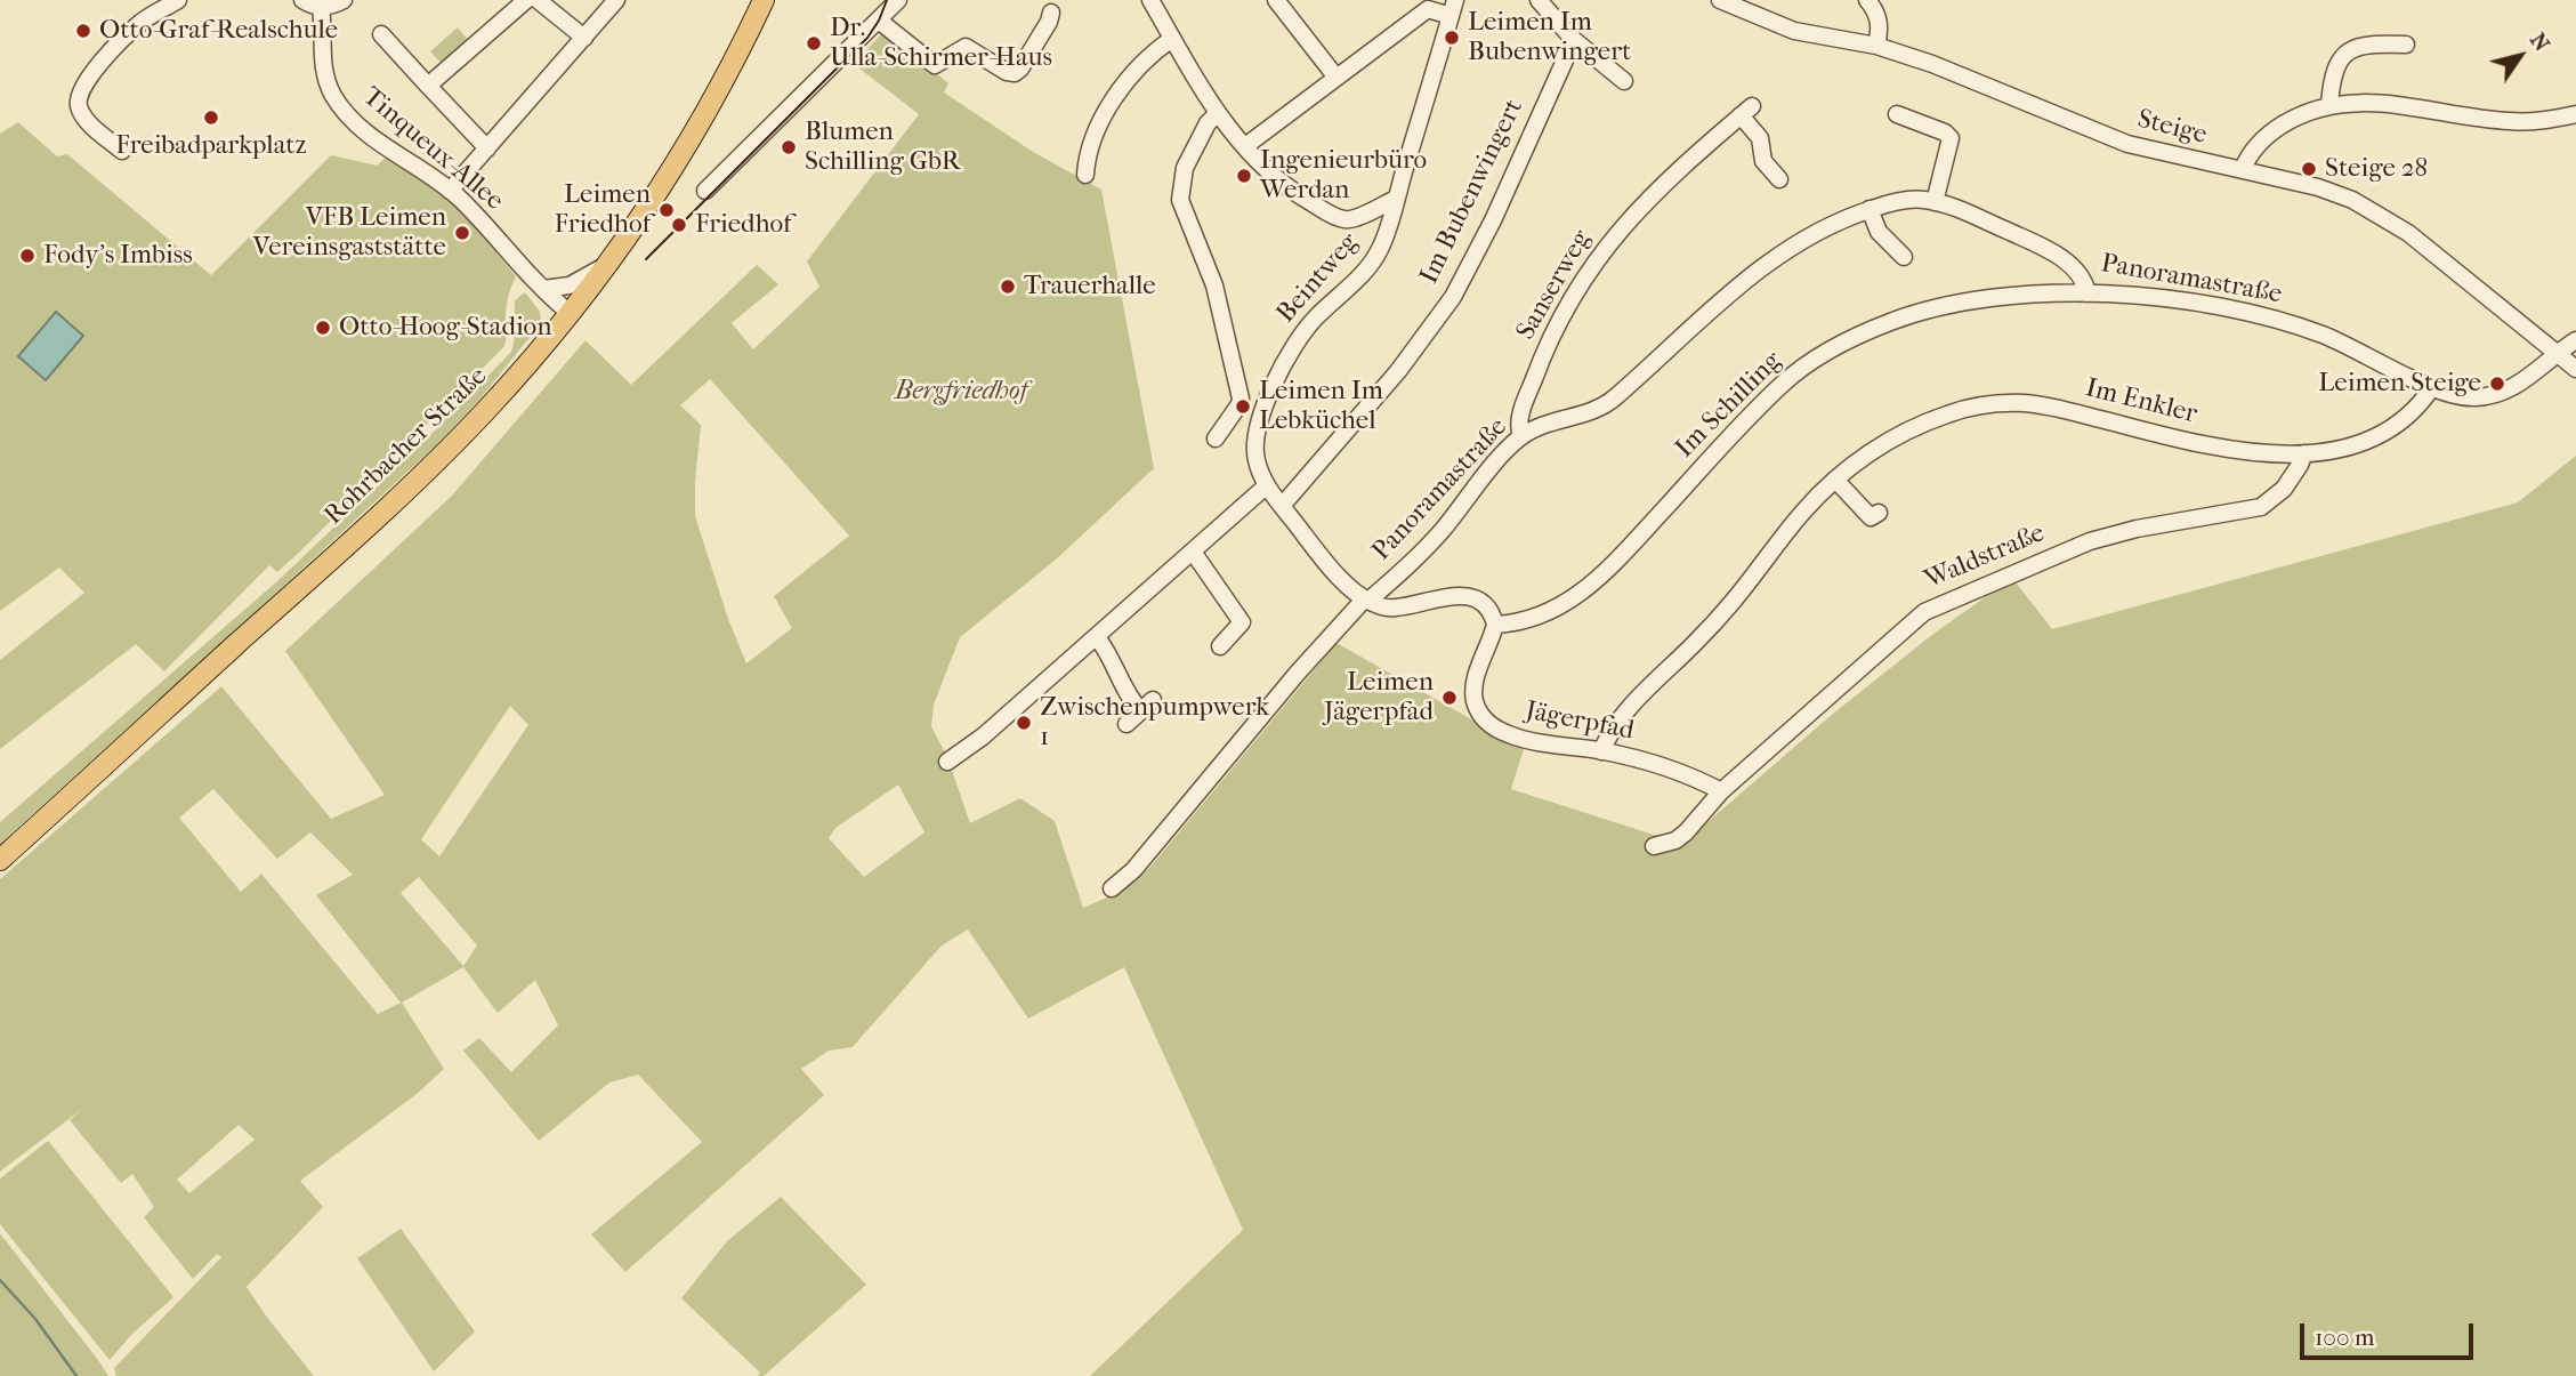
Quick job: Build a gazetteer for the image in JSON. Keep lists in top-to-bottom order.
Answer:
{
  "streets": {
    "main road": ["Rohrbacher Straße"],
    "street": [
      "Steige",
      "Tinqueux-Allee",
      "Im Bubenwingert",
      "Beintweg",
      "Panoramastraße",
      "Sanserweg",
      "Im Enkler",
      "Im Schilling",
      "Waldstraße",
      "Jägerpfad"
    ]
  },
  "crossings": [
    ["Steige", "Panoramastraße"],
    ["Tinqueux-Allee", "Rohrbacher Straße"],
    ["Im Bubenwingert", "Beintweg"],
    ["Beintweg", "Panoramastraße"],
    ["Panoramastraße", "Sanserweg"],
    ["Panoramastraße", "Im Enkler"],
    ["Panoramastraße", "Im Schilling"],
    ["Im Enkler", "Waldstraße"],
    ["Im Enkler", "Jägerpfad"],
    ["Im Schilling", "Jägerpfad"],
    ["Waldstraße", "Jägerpfad"]
  ],
  "parks": ["Bergfriedhof"],
  "places": [
    "Otto-Graf-Realschule",
    "Leimen Im Bubenwingert",
    "Dr. Ulla-Schirmer-Haus",
    "Freibadparkplatz",
    "Blumen Schilling GbR",
    "Steige 28",
    "Ingenieurbüro Werdan",
    "Leimen Friedhof",
    "Friedhof",
    "VFB Leimen Vereinsgaststätte",
    "Fody's Imbiss",
    "Trauerhalle",
    "Otto-Hoog-Stadion",
    "Leimen Steige",
    "Leimen Im Lebküchel",
    "Leimen Jägerpfad",
    "Zwischenpumpwerk 1"
  ],
  "scale_bar": "100 m",
  "north": "top right"
}
